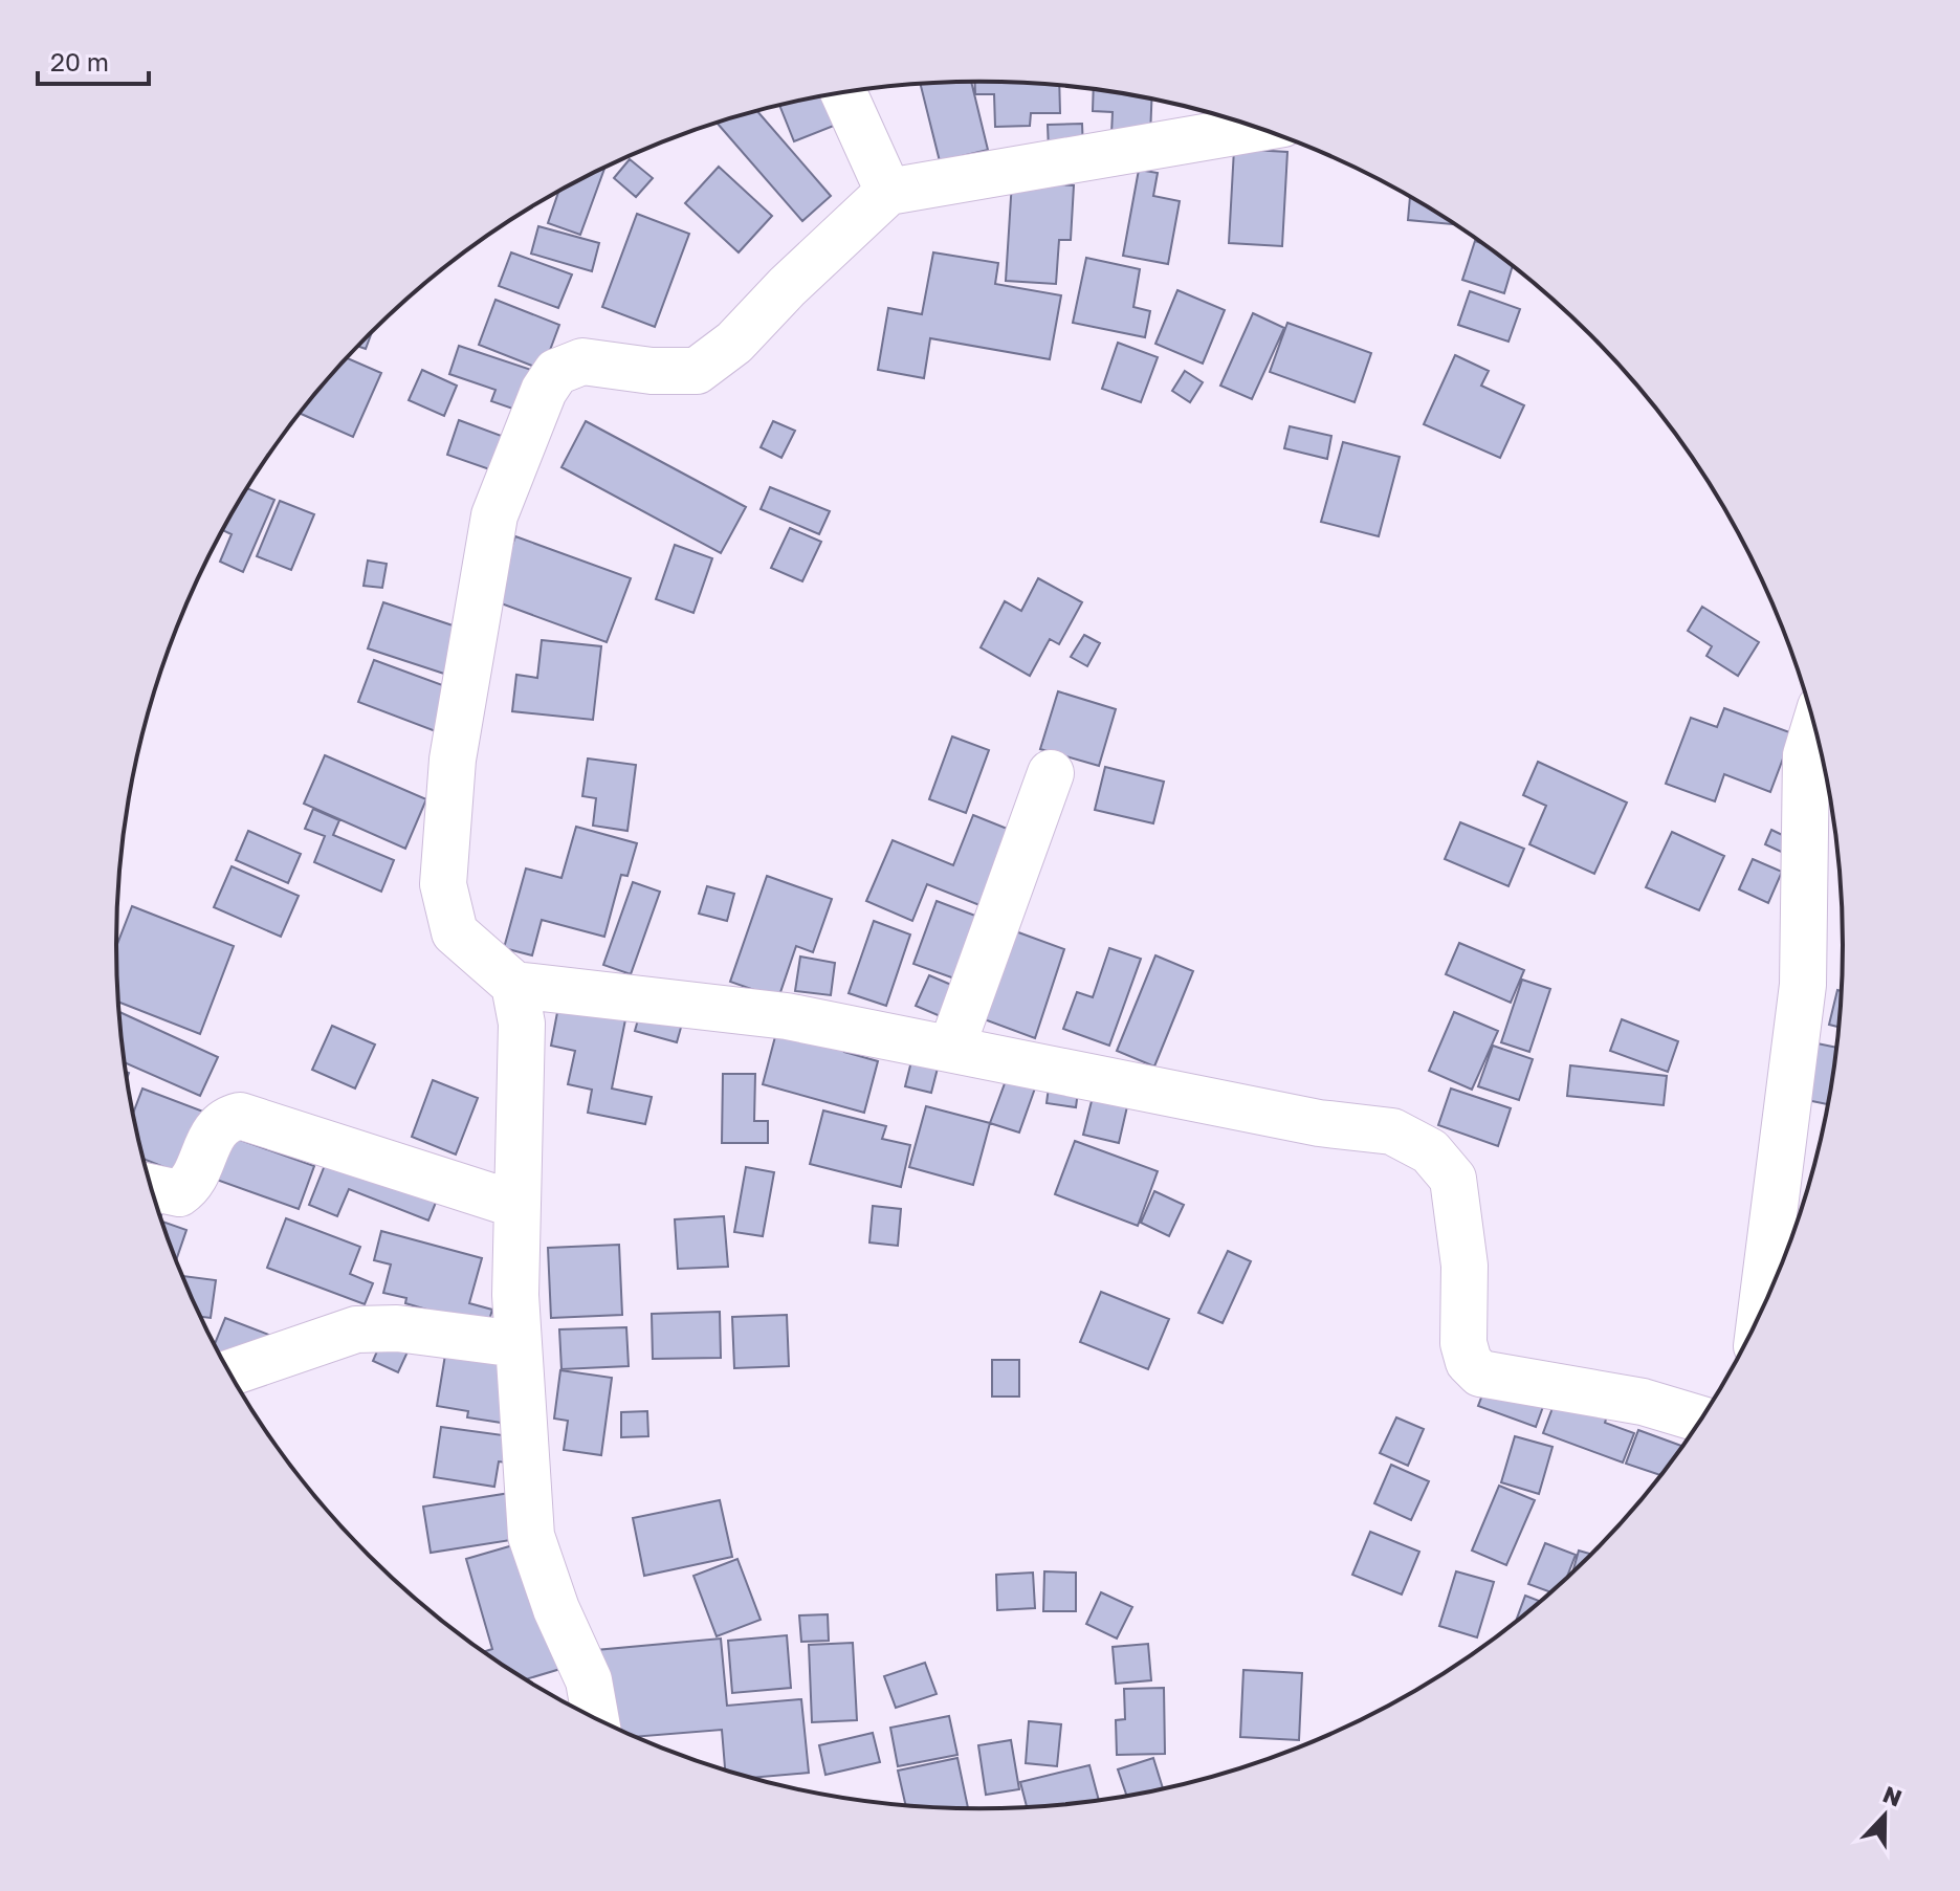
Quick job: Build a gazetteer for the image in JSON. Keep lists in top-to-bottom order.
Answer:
{
  "scale_bar": "20 m",
  "north": "top"
}
